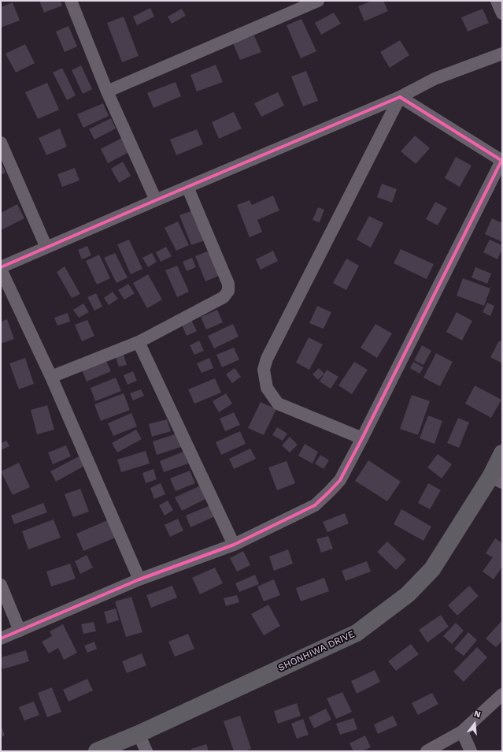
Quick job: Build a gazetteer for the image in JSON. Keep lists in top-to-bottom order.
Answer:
{
  "streets": {
    "street": ["SHONHIWA DRIVE"]
  },
  "north": "top"
}
